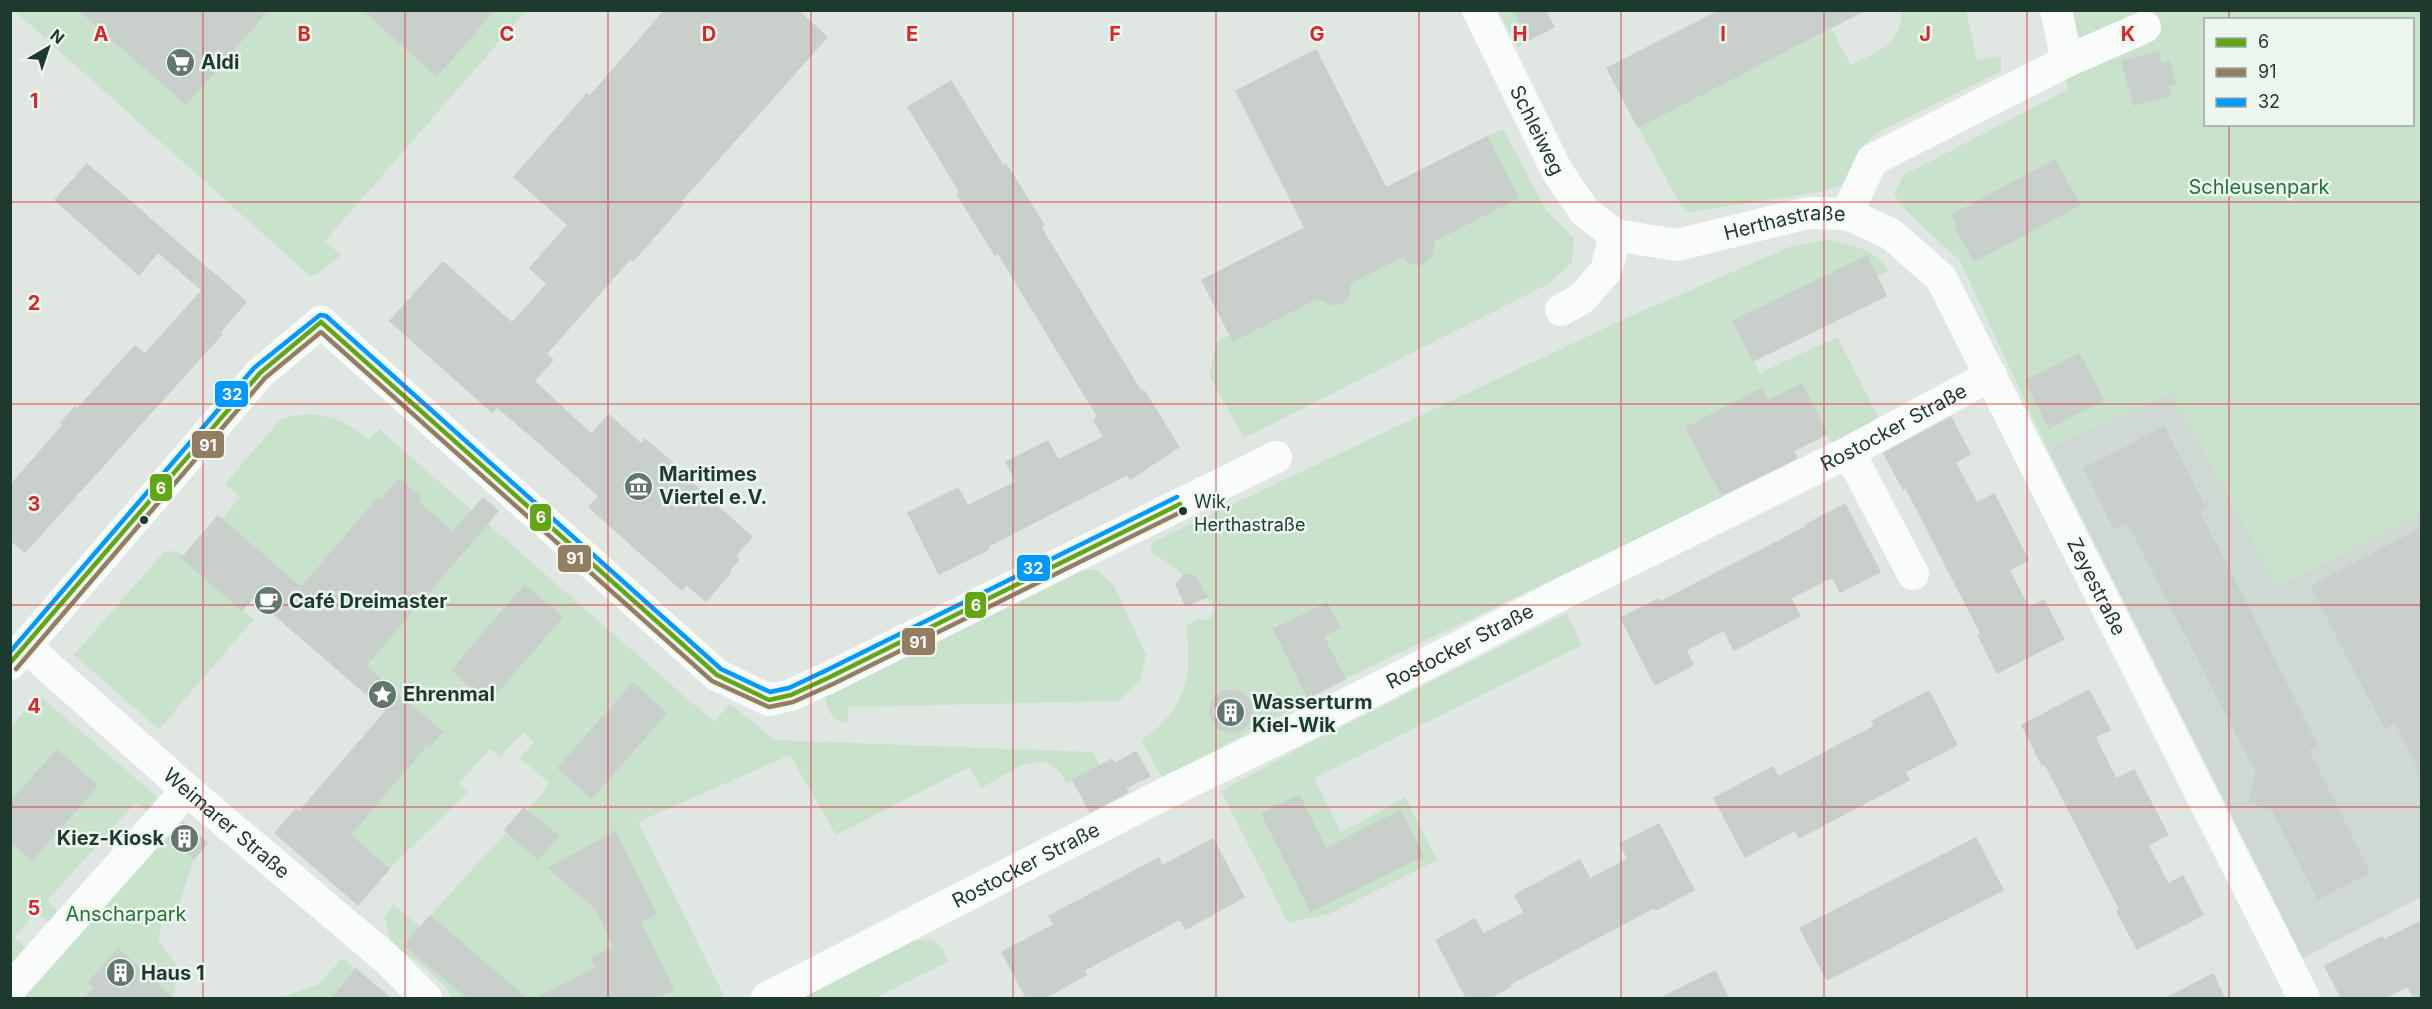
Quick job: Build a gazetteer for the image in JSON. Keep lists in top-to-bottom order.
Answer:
{
  "streets": {
    "street": [
      "Schleiweg",
      "Herthastraße",
      "Rostocker Straße",
      "Zeyestraße",
      "Weimarer Straße"
    ]
  },
  "crossings": [
    ["Schleiweg", "Herthastraße"],
    ["Herthastraße", "Zeyestraße"],
    ["Rostocker Straße", "Zeyestraße"]
  ],
  "parks": ["Schleusenpark", "Anscharpark"],
  "places": {
    "supermarket": ["Aldi"],
    "museum": ["Maritimes Viertel e.V."],
    "other": ["Wik, Herthastraße"],
    "cafe": ["Café Dreimaster"],
    "place": ["Ehrenmal"],
    "building": ["Wasserturm Kiel-Wik", "Kiez-Kiosk", "Haus 1"]
  },
  "lines": ["transit line 32", "transit line 6", "transit line 91"],
  "legend": ["6", "91", "32"],
  "north": "top right",
  "grid": {
    "columns": [
      "A",
      "B",
      "C",
      "D",
      "E",
      "F",
      "G",
      "H",
      "I",
      "J",
      "K"
    ],
    "rows": [
      "1",
      "2",
      "3",
      "4",
      "5"
    ]
  }
}
